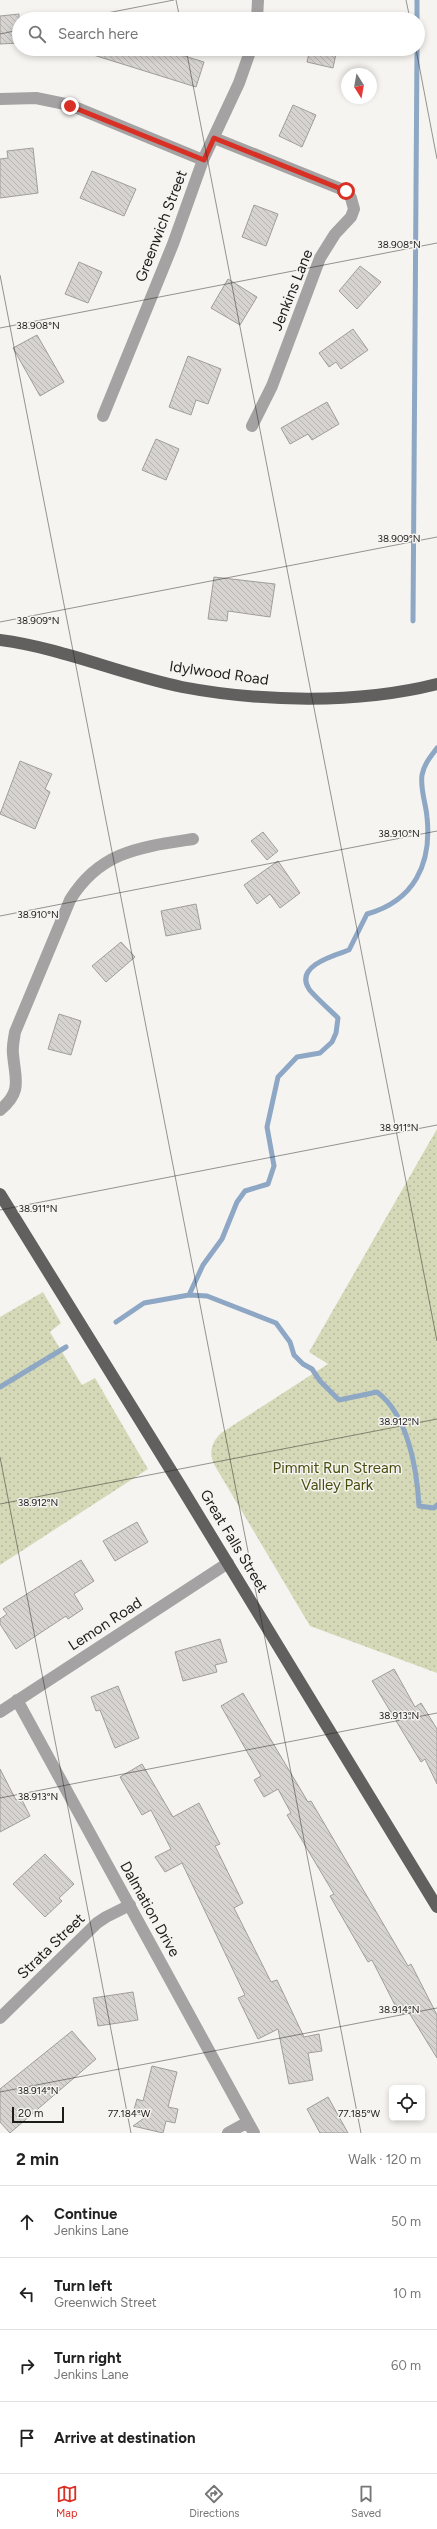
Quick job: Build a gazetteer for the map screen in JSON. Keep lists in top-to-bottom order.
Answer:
{
  "streets": {
    "main road": ["Idylwood Road", "Great Falls Street"],
    "street": [
      "Greenwich Street",
      "Jenkins Lane",
      "Lemon Road",
      "Dalmation Drive",
      "Strata Street"
    ]
  },
  "crossings": [
    ["Greenwich Street", "Jenkins Lane"],
    ["Great Falls Street", "Lemon Road"],
    ["Lemon Road", "Dalmation Drive"],
    ["Dalmation Drive", "Strata Street"]
  ],
  "parks": ["Pimmit Run Stream Valley Park"],
  "scale_bar": "20 m",
  "north": "bottom",
  "page": {
    "search": "Search here",
    "scale": "20 m",
    "heading": ["2 min", "Walk · 120 m"],
    "list": [
      ["Continue", "Jenkins Lane", "50 m"],
      ["Turn left", "Greenwich Street", "10 m"],
      ["Turn right", "Jenkins Lane", "60 m"],
      "Arrive at destination"
    ],
    "nav": ["Map", "Directions", "Saved"]
  },
  "coordinates": [
    "38.908°N",
    "38.909°N",
    "38.910°N",
    "38.911°N",
    "38.912°N",
    "38.913°N",
    "38.914°N",
    "77.184°W",
    "77.185°W"
  ]
}
